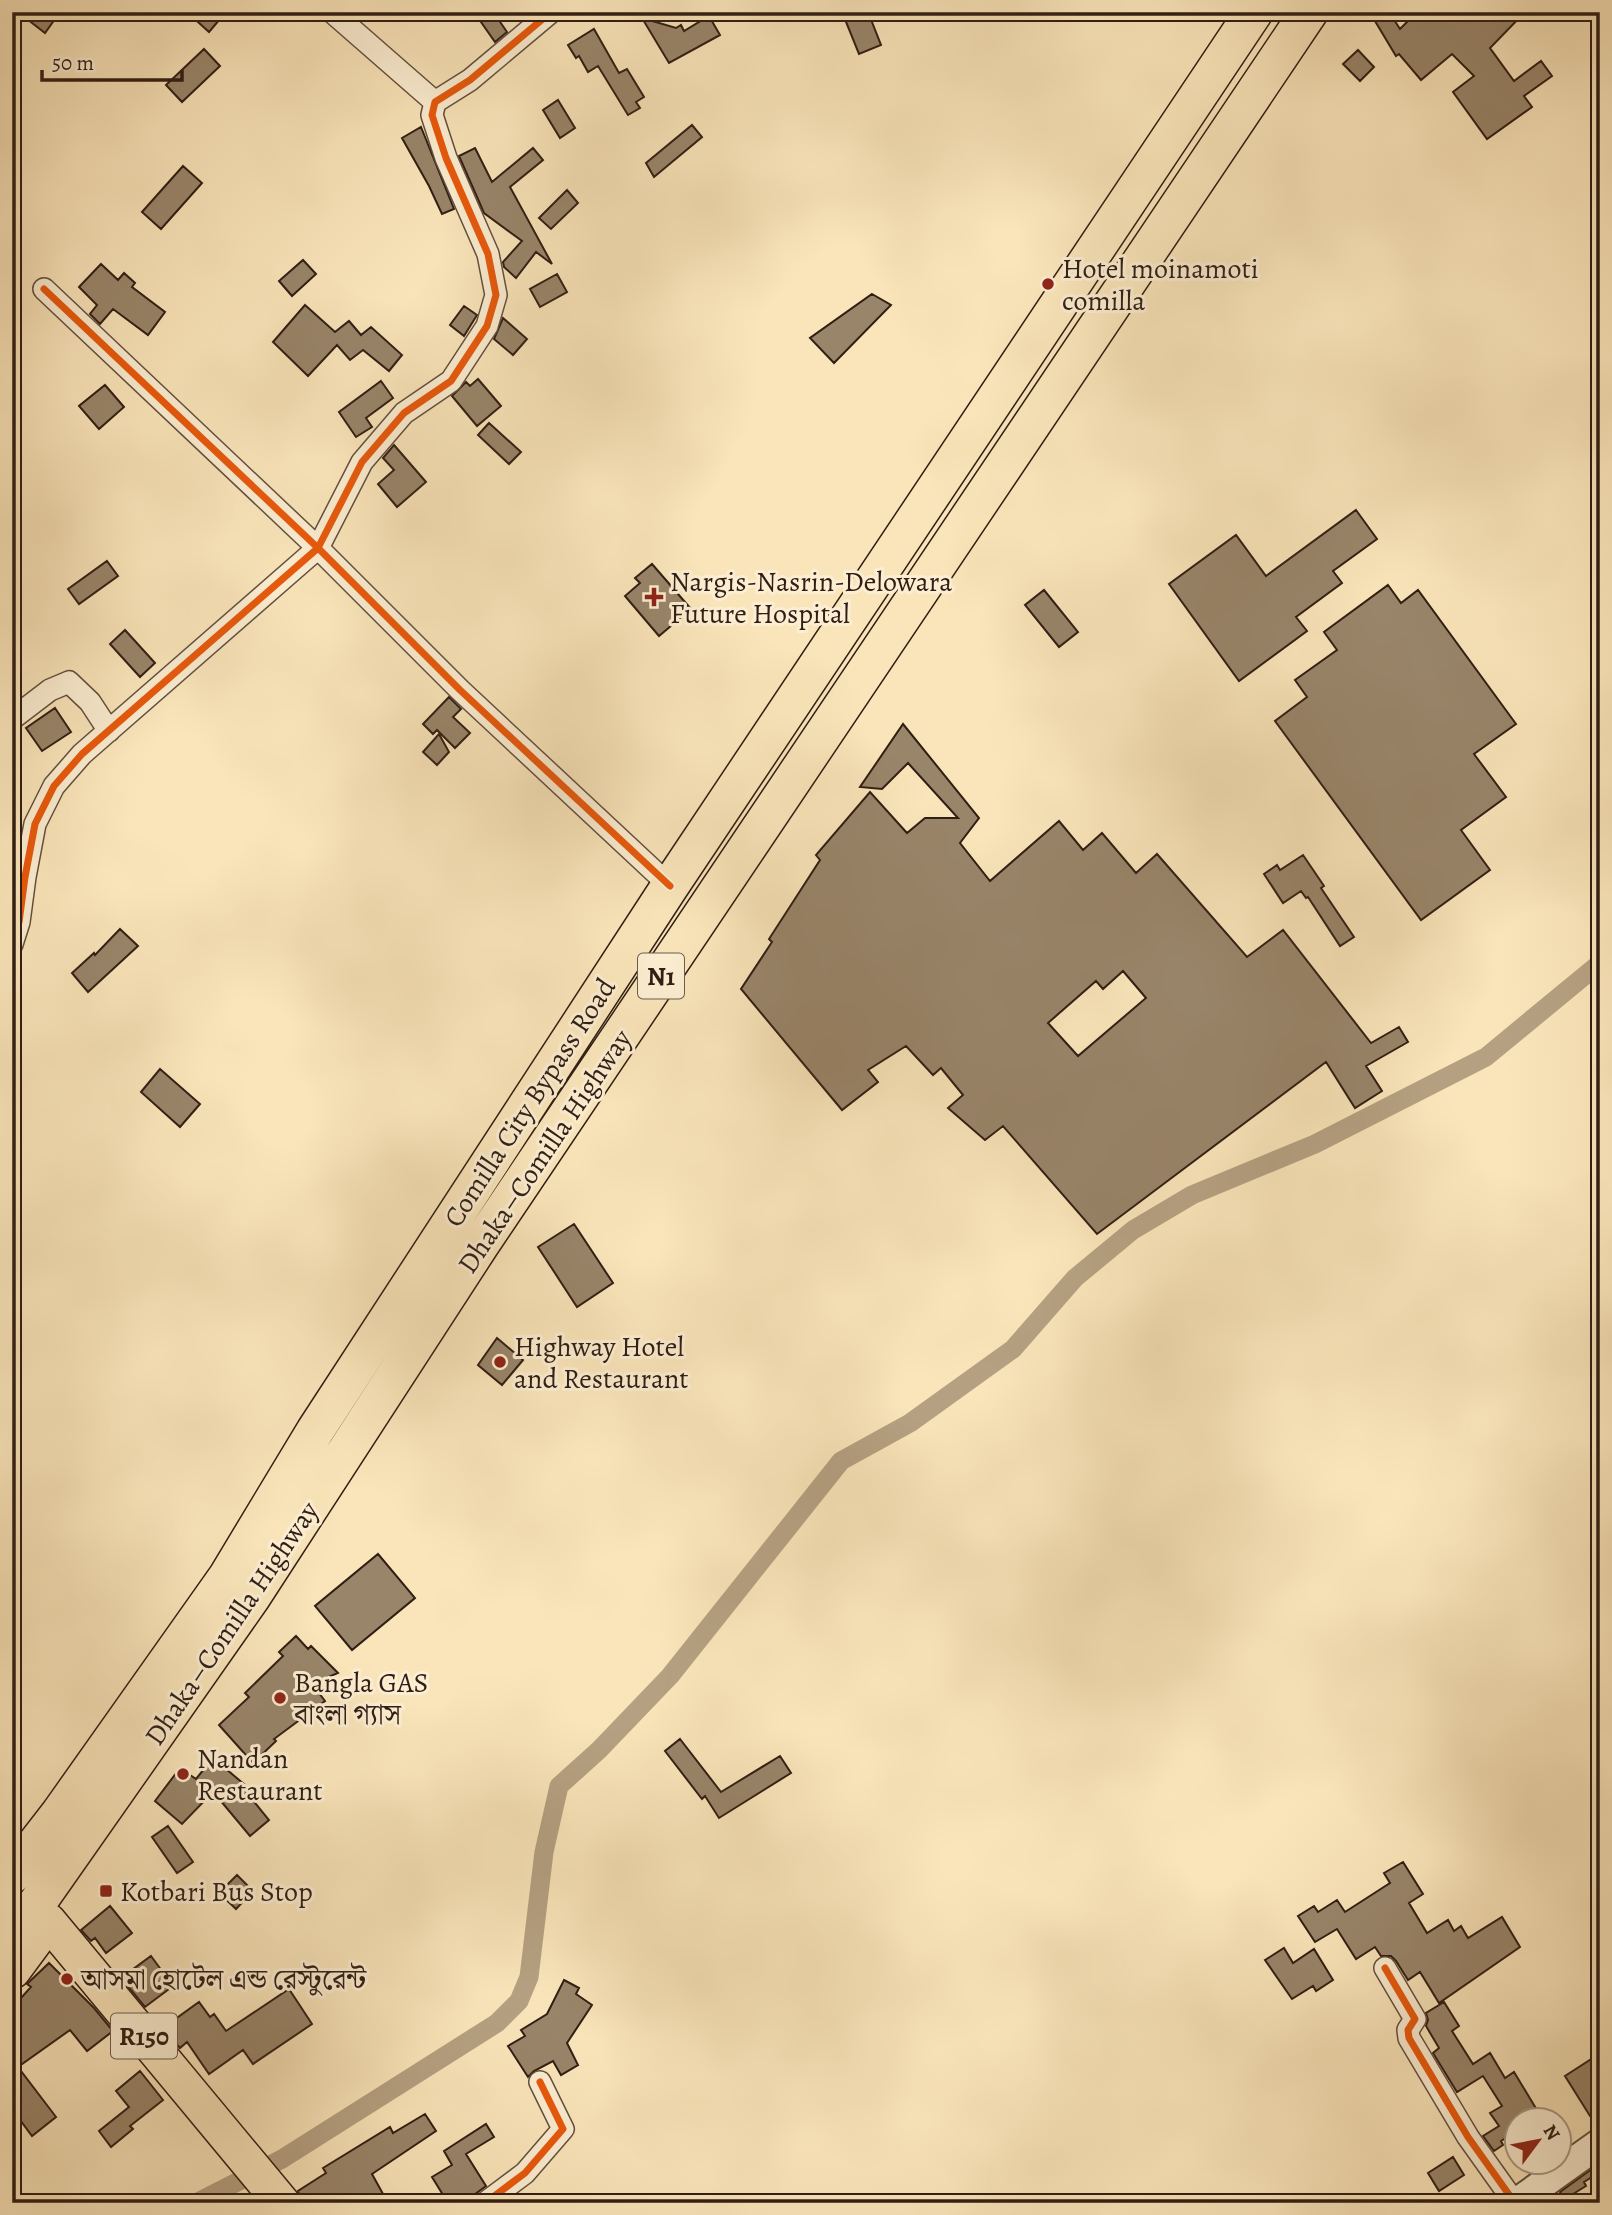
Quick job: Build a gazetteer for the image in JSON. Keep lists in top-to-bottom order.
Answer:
{
  "streets": {
    "highway": ["N1", "Comilla City Bypass Road", "Dhaka–Comilla Highway"],
    "main road": ["R150"]
  },
  "crossings": [
    ["Comilla City Bypass Road", "Dhaka–Comilla Highway"]
  ],
  "places": {
    "other": [
      "Hotel moinamoti comilla",
      "Highway Hotel and Restaurant",
      "Bangla GAS বাংলা গ্যাস",
      "Nandan Restaurant",
      "আসমা হোটেল এন্ড রেস্টুরেন্ট"
    ],
    "health": ["Nargis-Nasrin-Delowara Future Hospital"],
    "transit": ["Kotbari Bus Stop"]
  },
  "scale_bar": "50 m",
  "north": "top right"
}
